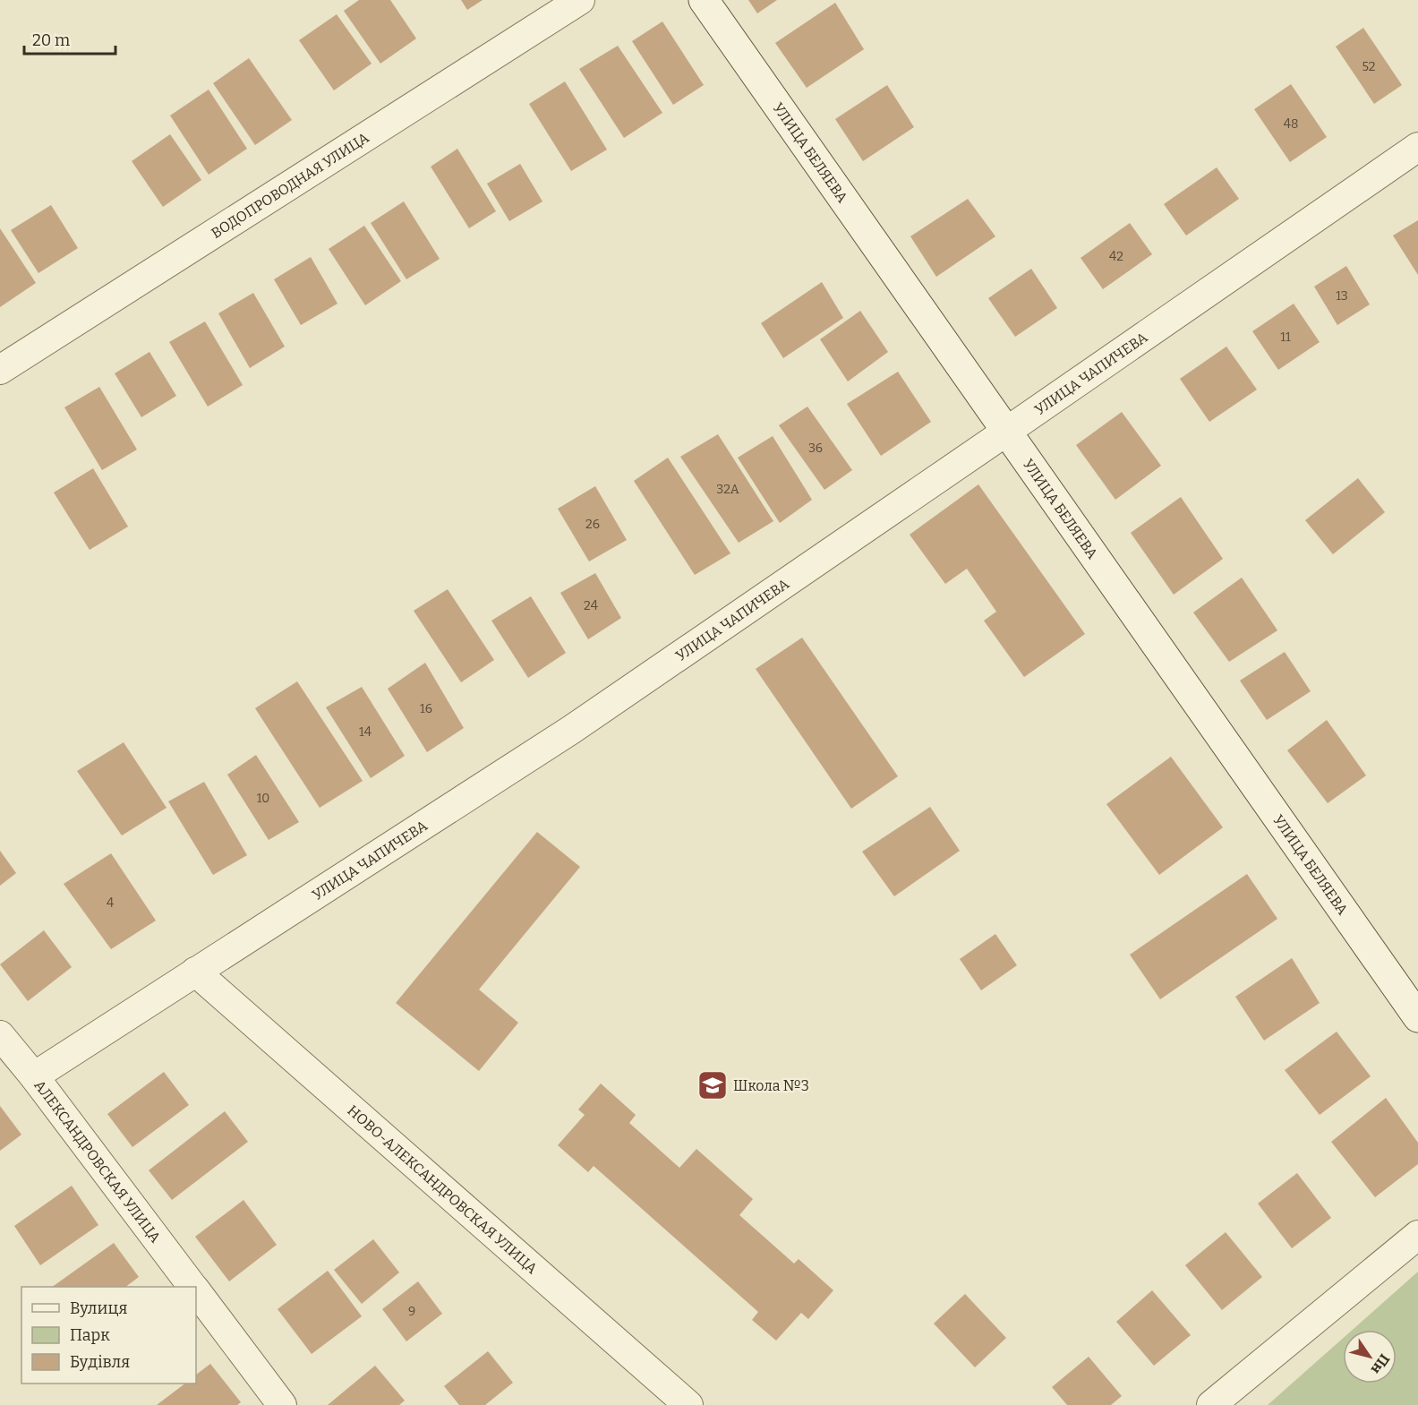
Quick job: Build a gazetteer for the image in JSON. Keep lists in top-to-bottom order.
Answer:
{
  "streets": {
    "main road": ["УЛИЦА БЕЛЯЕВА"],
    "street": [
      "ВОДОПРОВОДНАЯ УЛИЦА",
      "УЛИЦА ЧАПИЧЕВА",
      "АЛЕКСАНДРОВСКАЯ УЛИЦА",
      "НОВО-АЛЕКСАНДРОВСКАЯ УЛИЦА"
    ]
  },
  "crossings": [
    ["УЛИЦА БЕЛЯЕВА", "УЛИЦА ЧАПИЧЕВА"],
    ["УЛИЦА ЧАПИЧЕВА", "АЛЕКСАНДРОВСКАЯ УЛИЦА"],
    ["УЛИЦА ЧАПИЧЕВА", "НОВО-АЛЕКСАНДРОВСКАЯ УЛИЦА"]
  ],
  "places": {
    "school or university": ["Школа №3"]
  },
  "house_numbers": [
    "52",
    "48",
    "42",
    "13",
    "11",
    "36",
    "32А",
    "26",
    "24",
    "16",
    "14",
    "10",
    "4",
    "9"
  ],
  "legend": ["Вулиця", "Парк", "Будівля"],
  "scale_bar": "20 m",
  "north": "bottom right"
}
